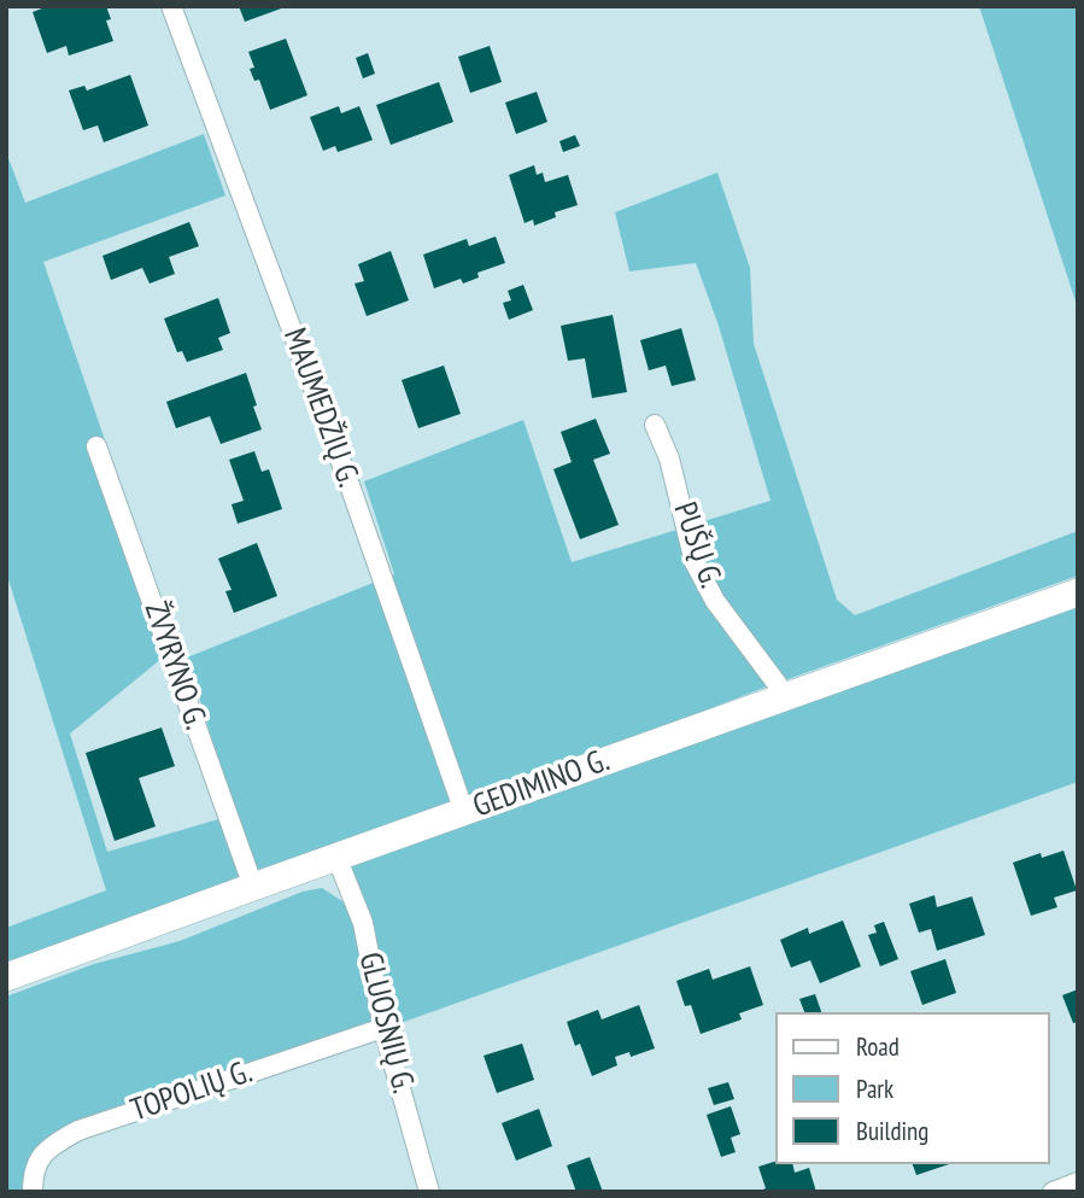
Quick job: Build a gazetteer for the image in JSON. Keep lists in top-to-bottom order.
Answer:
{
  "streets": {
    "main road": ["GEDIMINO G."],
    "street": [
      "MAUMEDŽIŲ G.",
      "PUŠŲ G.",
      "ŽVYRYNO G.",
      "GLUOSNIŲ G.",
      "TOPOLIŲ G."
    ]
  },
  "crossings": [
    ["MAUMEDŽIŲ G.", "GEDIMINO G."],
    ["PUŠŲ G.", "GEDIMINO G."],
    ["ŽVYRYNO G.", "GEDIMINO G."],
    ["GEDIMINO G.", "GLUOSNIŲ G."],
    ["GLUOSNIŲ G.", "TOPOLIŲ G."]
  ],
  "legend": ["Road", "Park", "Building"]
}
